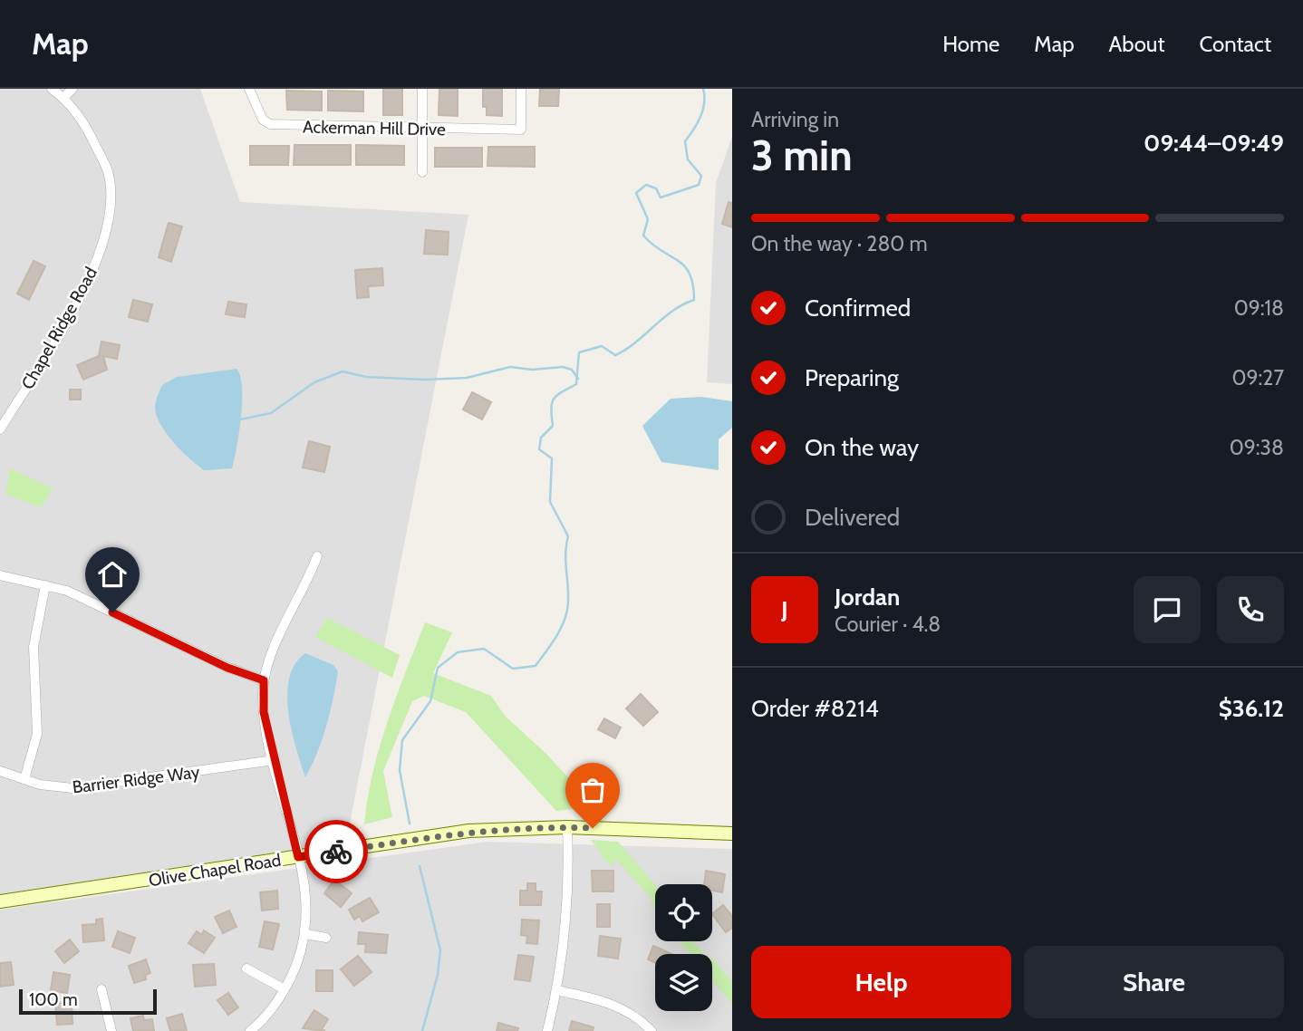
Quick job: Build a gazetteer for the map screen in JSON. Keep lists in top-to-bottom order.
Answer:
{
  "streets": {
    "main road": ["Olive Chapel Road"],
    "street": ["Ackerman Hill Drive", "Chapel Ridge Road", "Barrier Ridge Way"]
  },
  "scale_bar": "100 m",
  "page": {
    "header": "Map",
    "nav": [
      "Home",
      "Map",
      "About",
      "Contact"
    ],
    "heading": ["3 min", "Arriving in", "09:44–09:49"],
    "panel": [
      "Jordan",
      "Courier · 4.8",
      "Order #8214",
      "$36.12"
    ],
    "bar": "On the way · 280 m",
    "list": [
      ["Confirmed", "09:18"],
      ["Preparing", "09:27"],
      ["On the way", "09:38"],
      "Delivered"
    ],
    "round": "J",
    "buttons": ["Help", "Share"],
    "scale": "100 m"
  }
}
